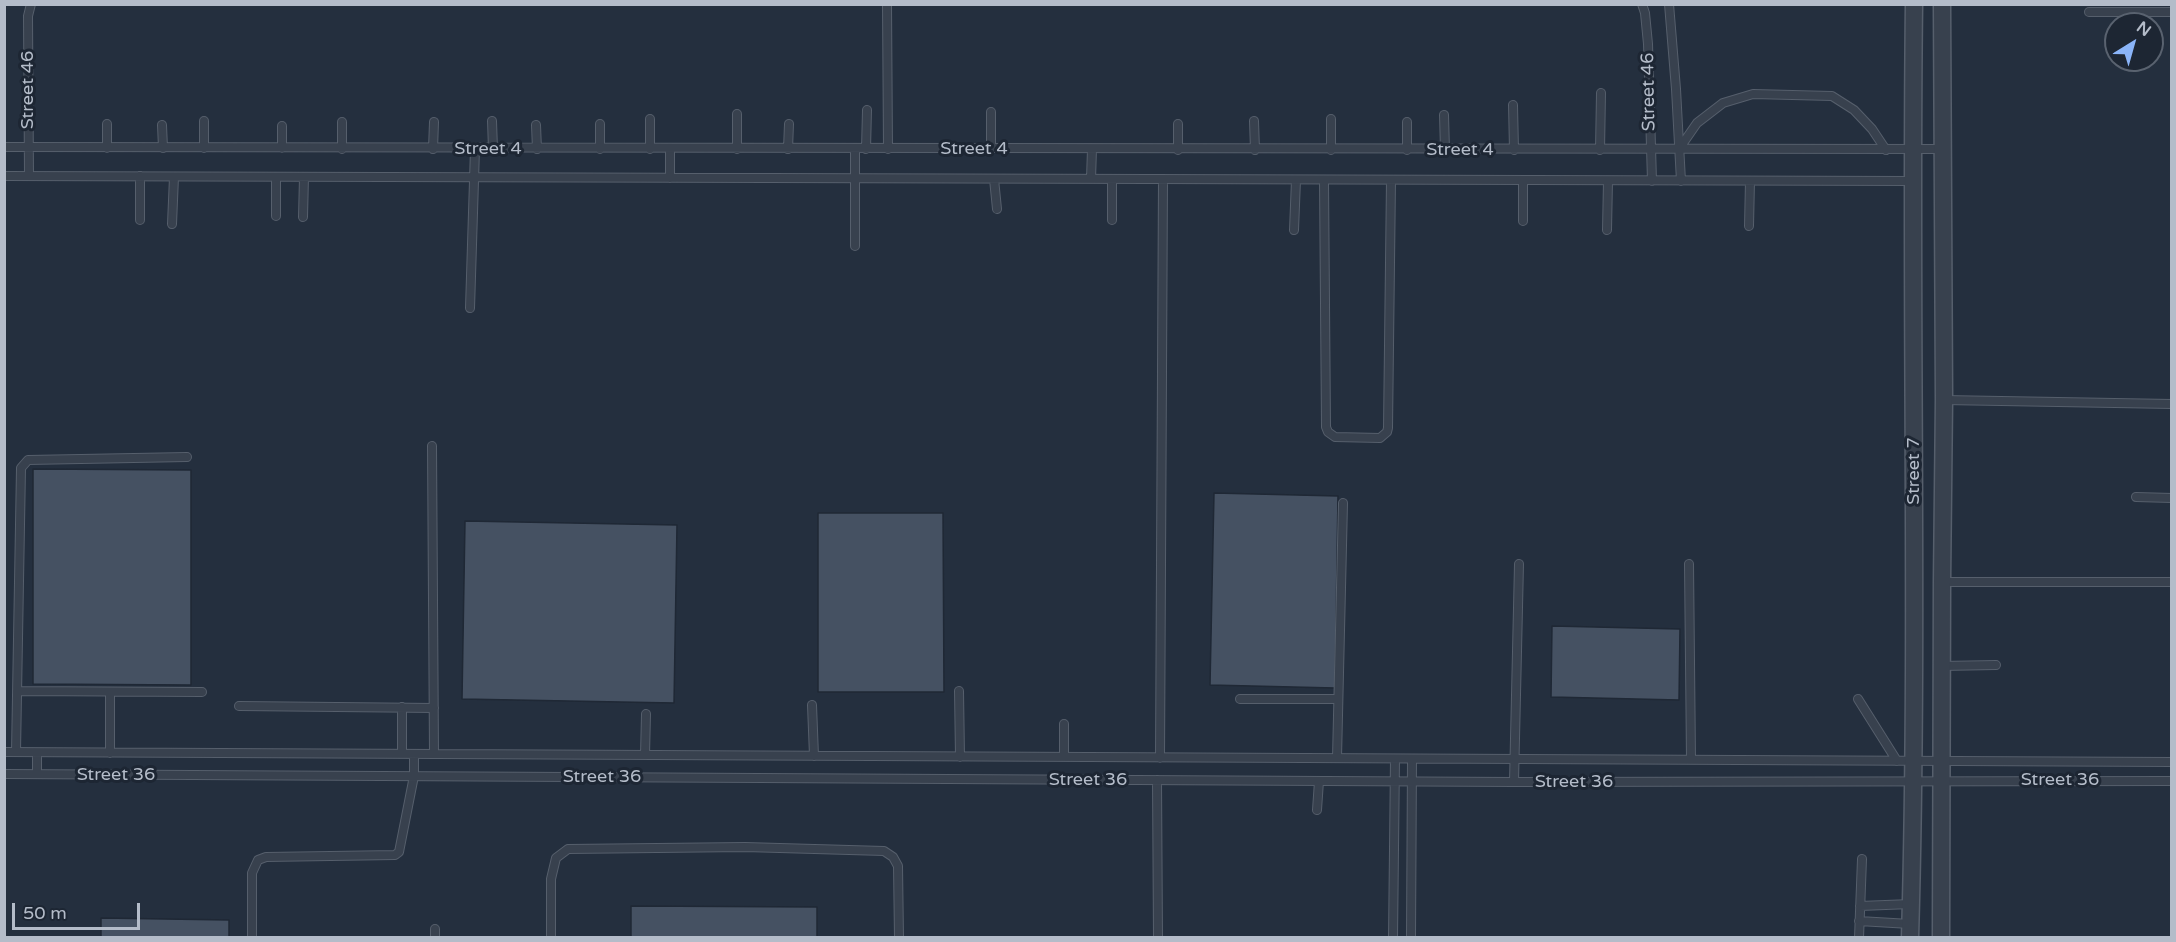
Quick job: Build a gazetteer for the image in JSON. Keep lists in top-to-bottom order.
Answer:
{
  "streets": {
    "street": ["Street 7"],
    "lane": ["Street 46", "Street 4", "Street 36"]
  },
  "crossings": [
    ["Street 46", "Street 4"],
    ["Street 4", "Street 7"],
    ["Street 7", "Street 36"]
  ],
  "scale_bar": "50 m",
  "north": "top right"
}
